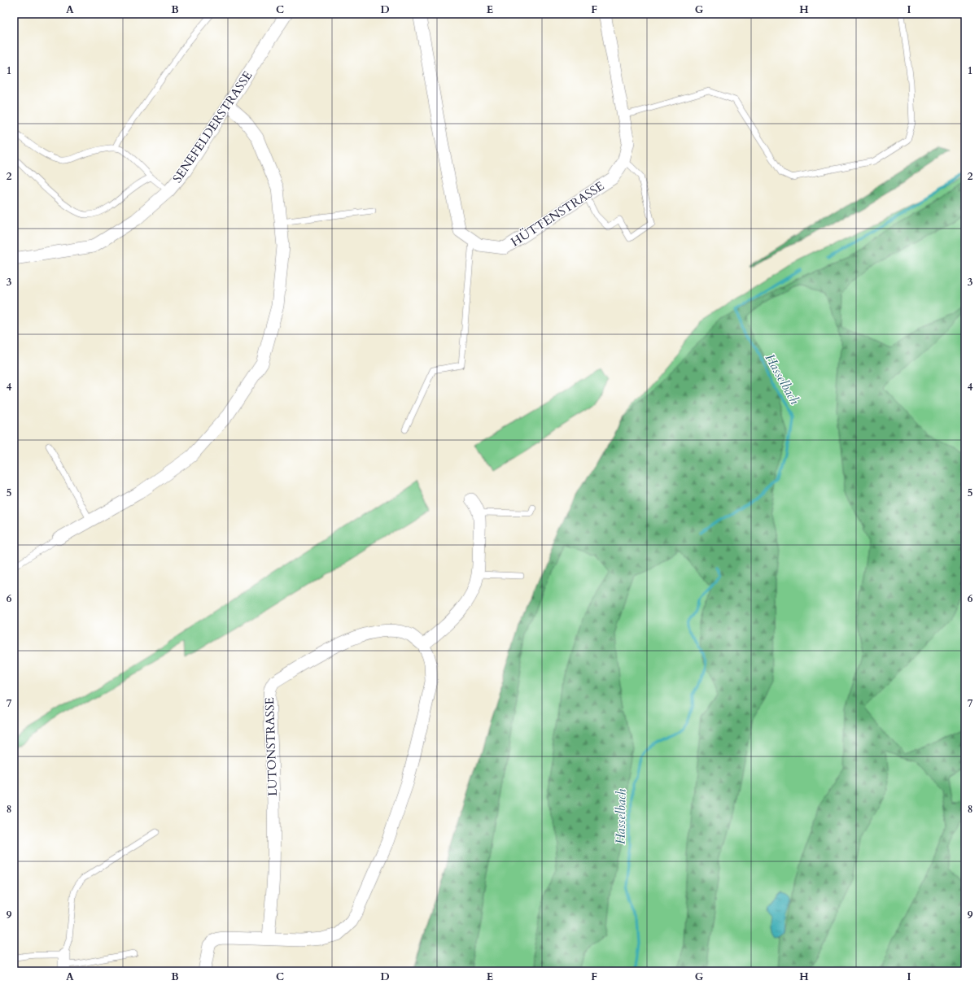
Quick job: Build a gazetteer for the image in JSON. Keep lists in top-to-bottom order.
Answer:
{
  "streets": {
    "street": ["SENEFELDERSTRASSE", "HÜTTENSTRASSE", "LUTONSTRASSE"]
  },
  "water": ["Hasselbach"],
  "grid": {
    "columns": [
      "A",
      "B",
      "C",
      "D",
      "E",
      "F",
      "G",
      "H",
      "I"
    ],
    "rows": [
      "1",
      "2",
      "3",
      "4",
      "5",
      "6",
      "7",
      "8",
      "9"
    ]
  }
}
